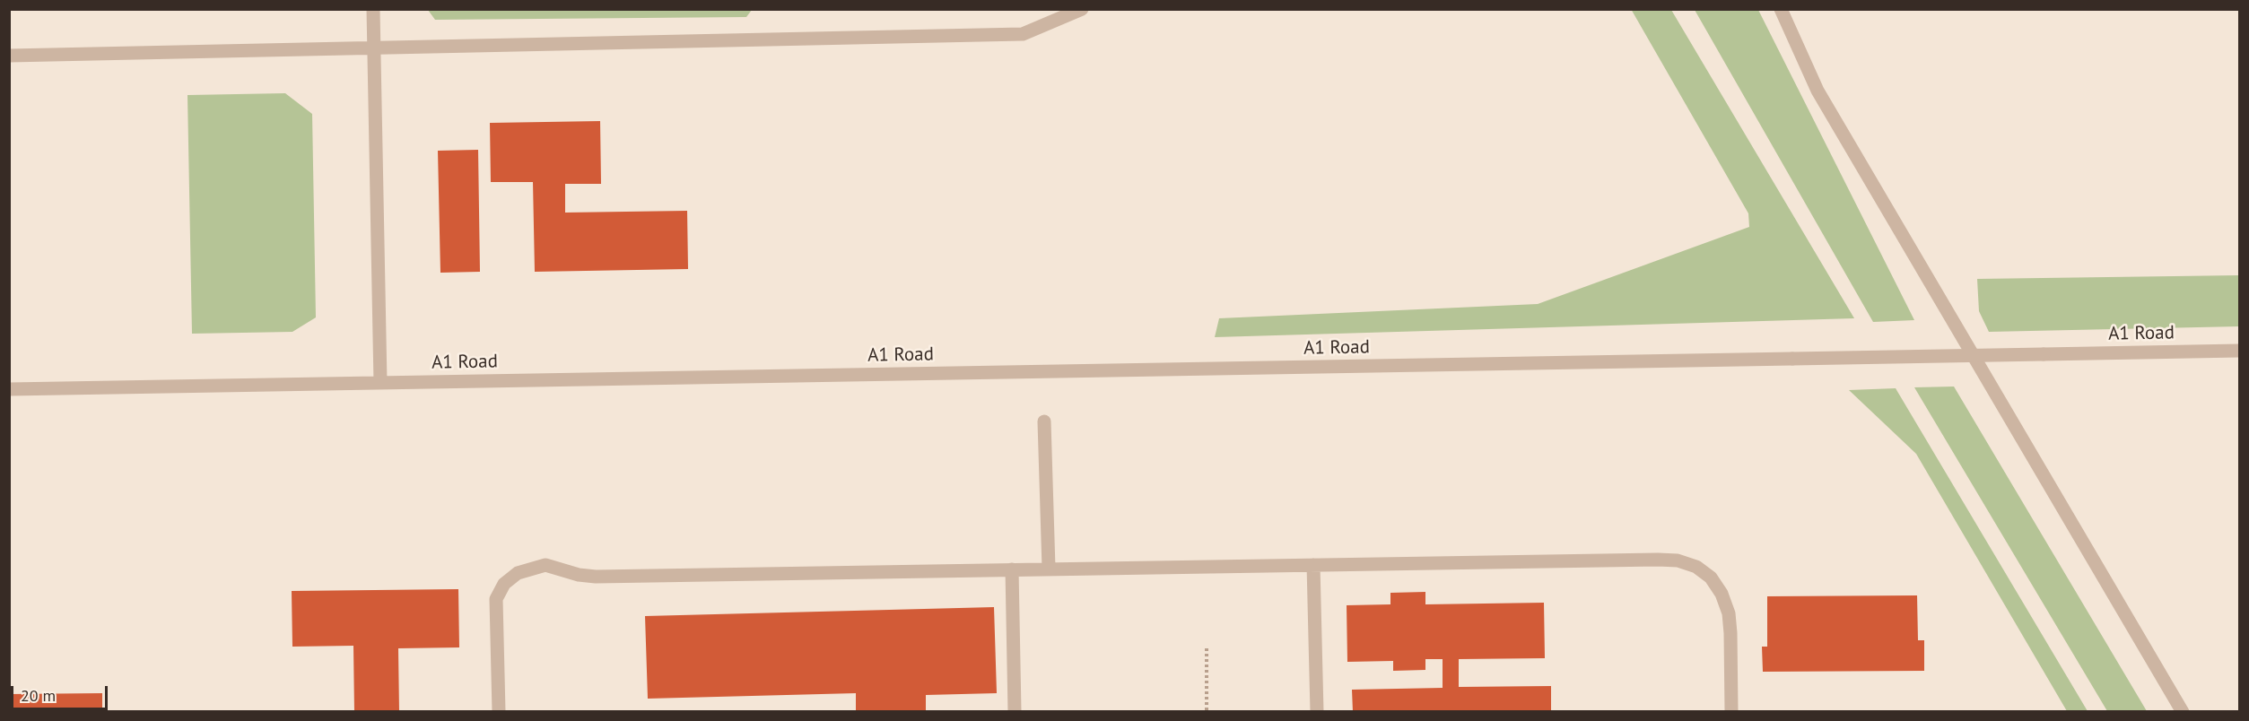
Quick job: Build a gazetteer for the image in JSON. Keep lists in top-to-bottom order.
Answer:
{
  "streets": {
    "lane": ["A1 Road"]
  },
  "scale_bar": "20 m"
}
